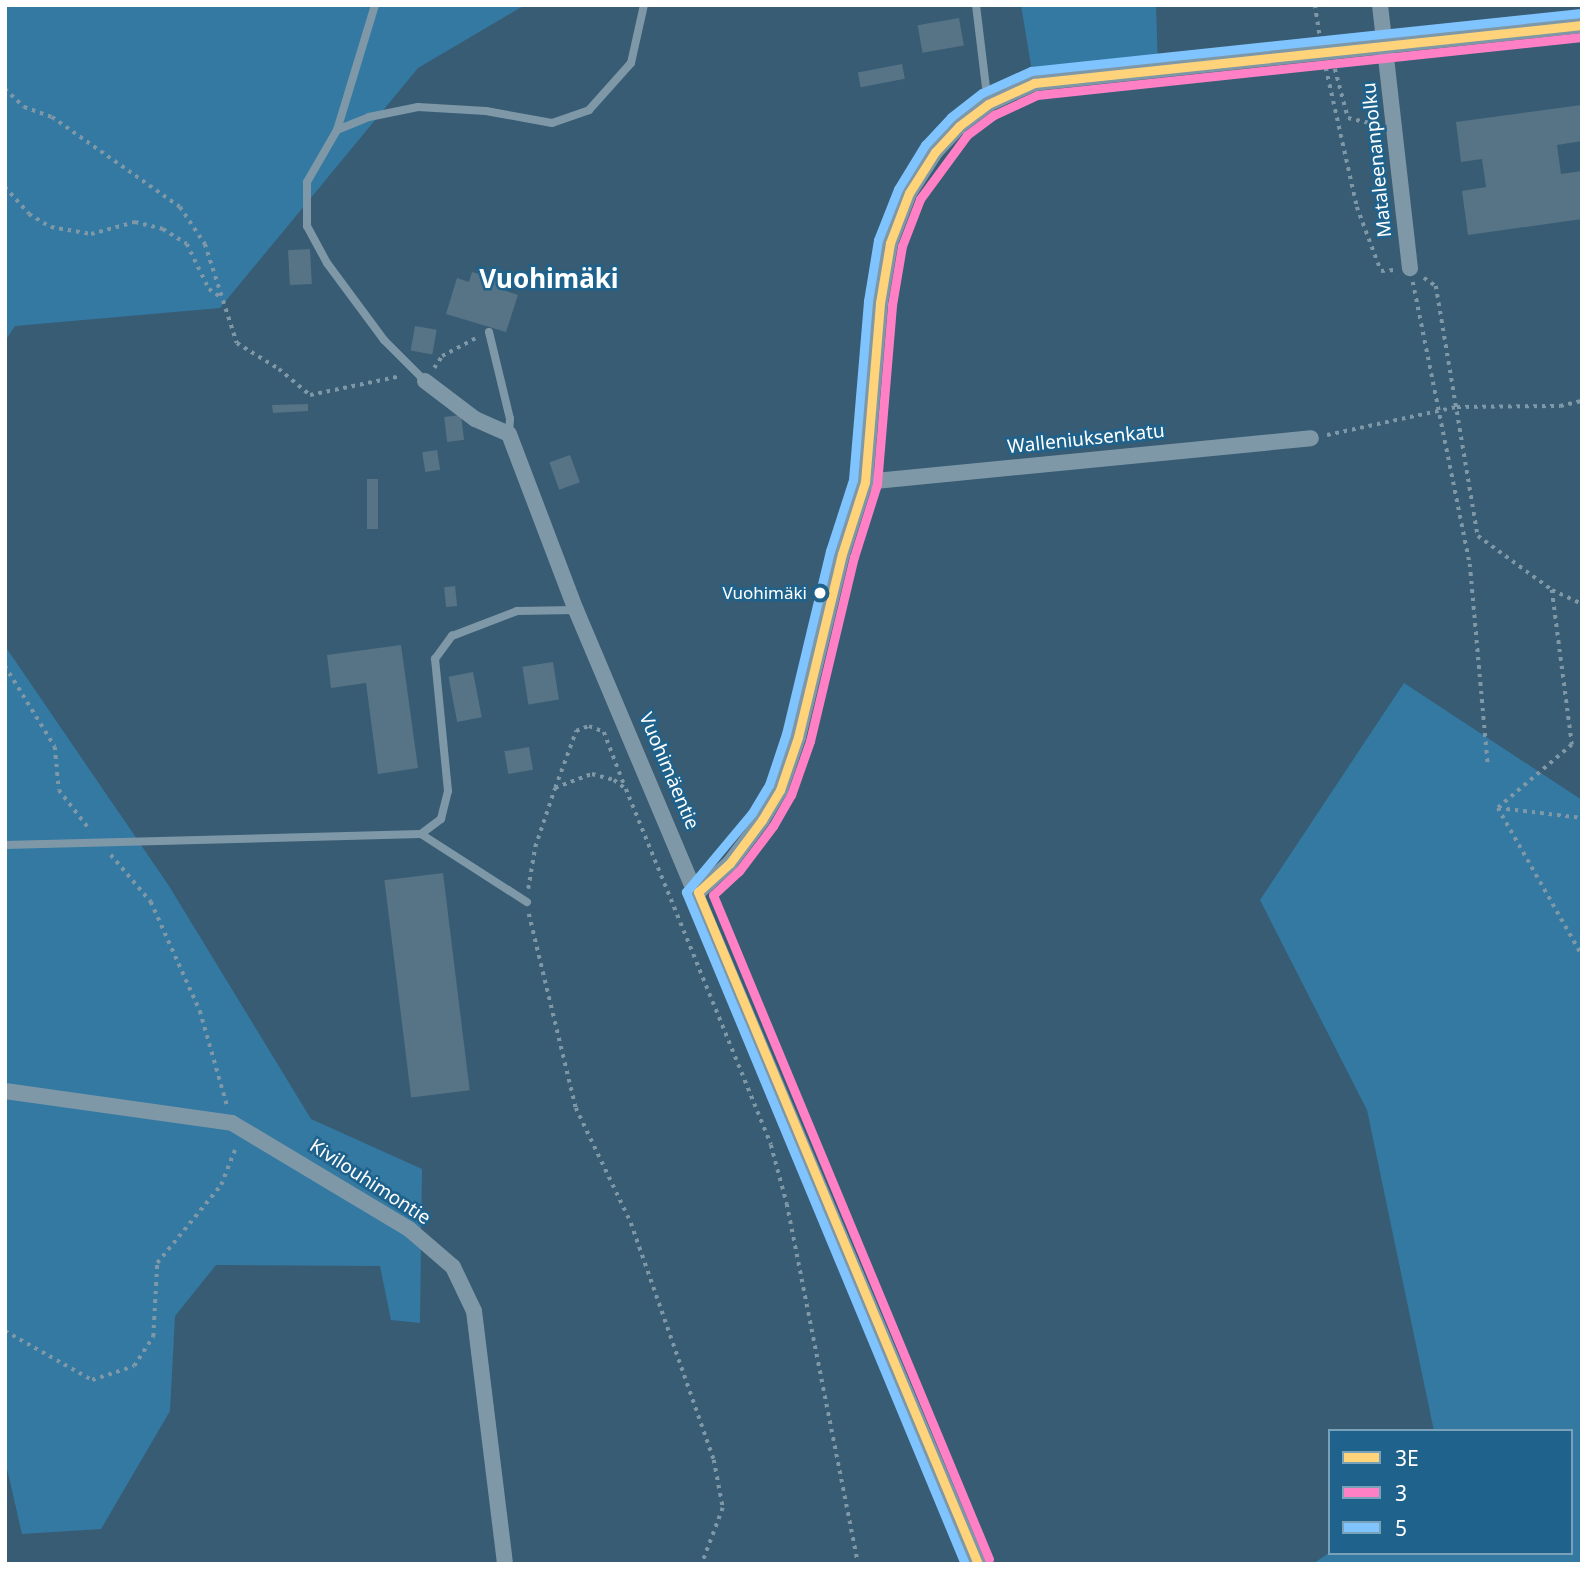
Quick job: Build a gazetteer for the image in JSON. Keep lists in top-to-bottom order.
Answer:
{
  "streets": {
    "street": [
      "Mataleenanpolku",
      "Walleniuksenkatu",
      "Vuohimäentie",
      "Kivilouhimontie"
    ]
  },
  "districts": ["Vuohimäki"],
  "places": ["Vuohimäki"],
  "lines": ["transit line 5", "transit line 3E", "transit line 3"],
  "legend": ["3E", "3", "5"]
}
